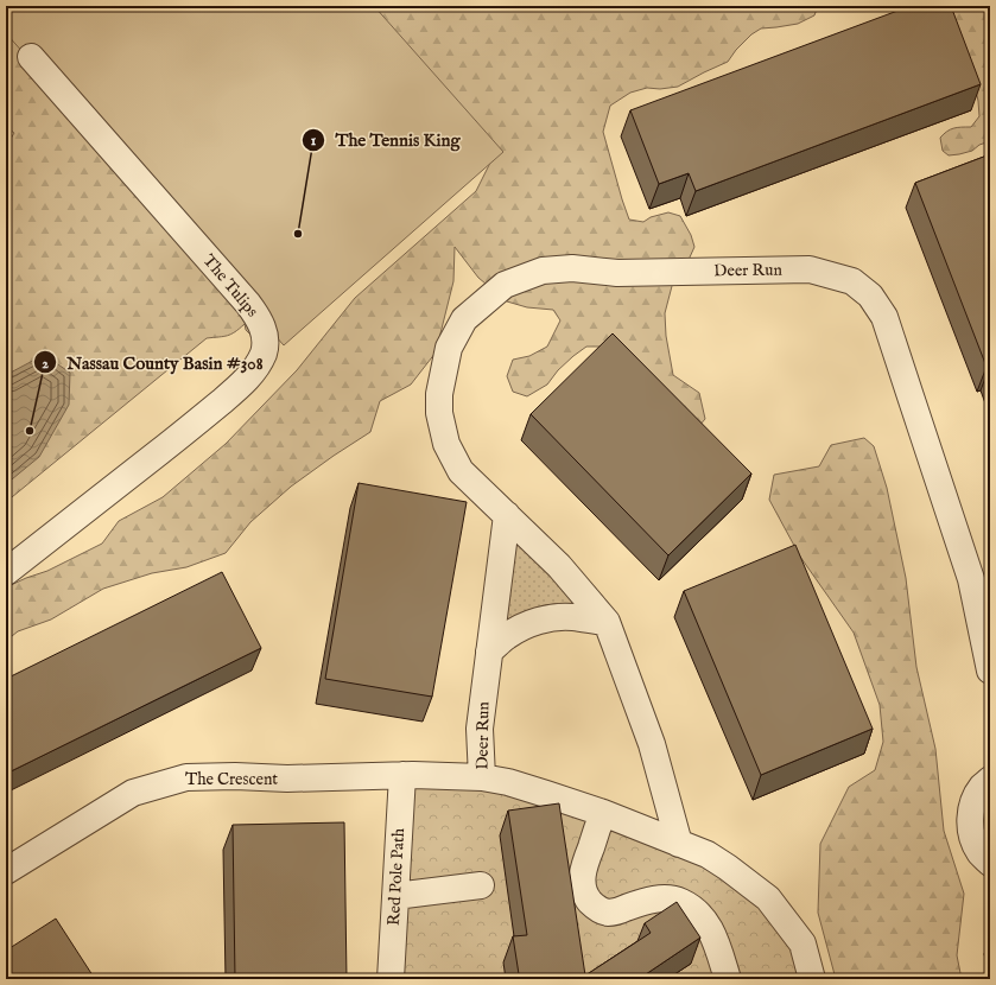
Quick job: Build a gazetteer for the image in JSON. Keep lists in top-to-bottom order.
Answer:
{
  "streets": {
    "street": [
      "Deer Run",
      "The Tulips",
      "The Crescent",
      "Red Pole Path"
    ]
  },
  "crossings": [
    ["Deer Run", "The Crescent"],
    ["The Crescent", "Red Pole Path"]
  ],
  "places": ["The Tennis King", "Nassau County Basin #308"]
}
